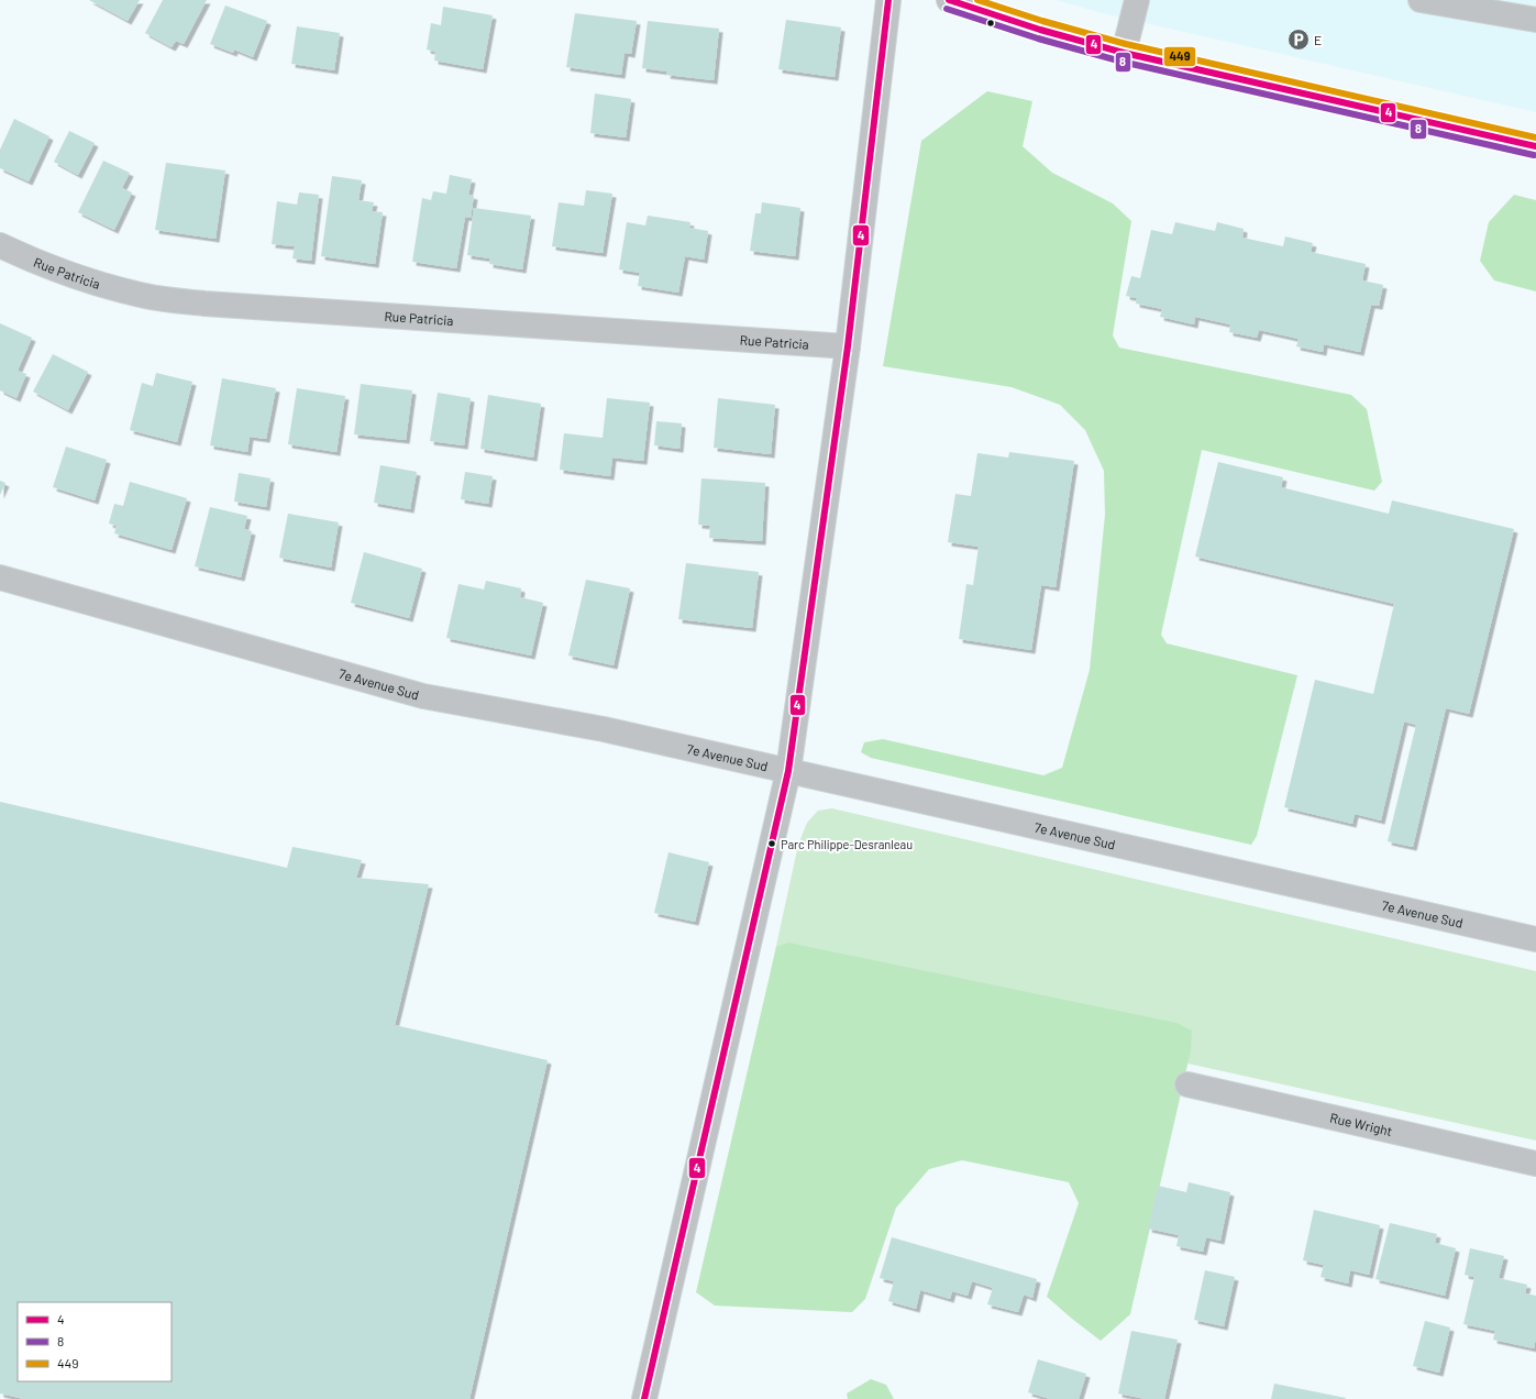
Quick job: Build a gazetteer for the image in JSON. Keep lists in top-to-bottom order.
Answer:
{
  "streets": {
    "street": ["Rue Patricia", "7e Avenue Sud", "Rue Wright"]
  },
  "places": {
    "parking": ["E"],
    "other": ["Parc Philippe-Desranleau"]
  },
  "lines": ["transit line 4", "transit line 449", "transit line 8"],
  "legend": ["4", "8", "449"]
}
